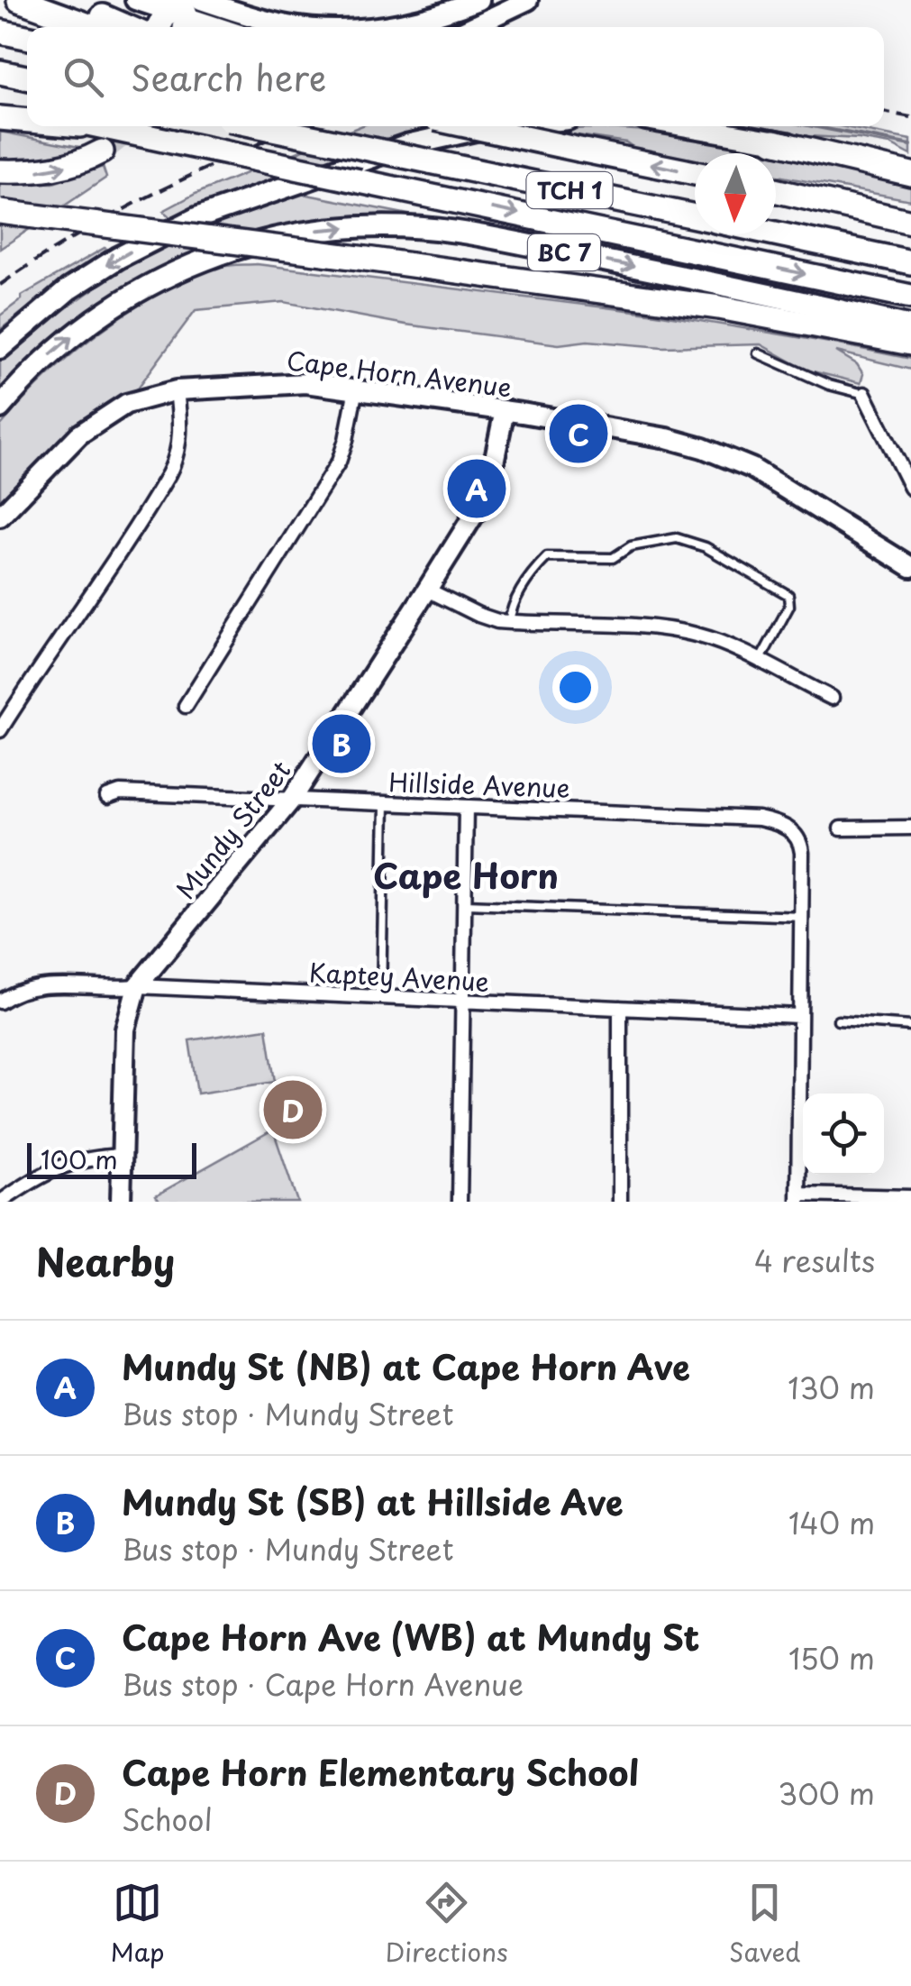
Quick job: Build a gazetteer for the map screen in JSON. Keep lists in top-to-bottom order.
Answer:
{
  "streets": {
    "highway": ["TCH 1"],
    "main road": ["BC 7"],
    "street": [
      "Cape Horn Avenue",
      "Hillside Avenue",
      "Mundy Street",
      "Kaptey Avenue"
    ]
  },
  "crossings": [
    ["Cape Horn Avenue", "Mundy Street"],
    ["Hillside Avenue", "Mundy Street"],
    ["Mundy Street", "Kaptey Avenue"]
  ],
  "districts": ["Cape Horn"],
  "scale_bar": "100 m",
  "north": "bottom",
  "page": {
    "search": "Search here",
    "pins": [
      "C",
      "A",
      "B",
      "D"
    ],
    "scale": "100 m",
    "heading": ["Nearby", "4 results"],
    "list": [
      {
        "mark": "A",
        "name": "Mundy St (NB) at Cape Horn Ave",
        "note": "Bus stop · Mundy Street",
        "value": "130 m"
      },
      {
        "mark": "B",
        "name": "Mundy St (SB) at Hillside Ave",
        "note": "Bus stop · Mundy Street",
        "value": "140 m"
      },
      {
        "mark": "C",
        "name": "Cape Horn Ave (WB) at Mundy St",
        "note": "Bus stop · Cape Horn Avenue",
        "value": "150 m"
      },
      {
        "mark": "D",
        "name": "Cape Horn Elementary School",
        "note": "School",
        "value": "300 m"
      }
    ],
    "nav": ["Map", "Directions", "Saved"]
  }
}
